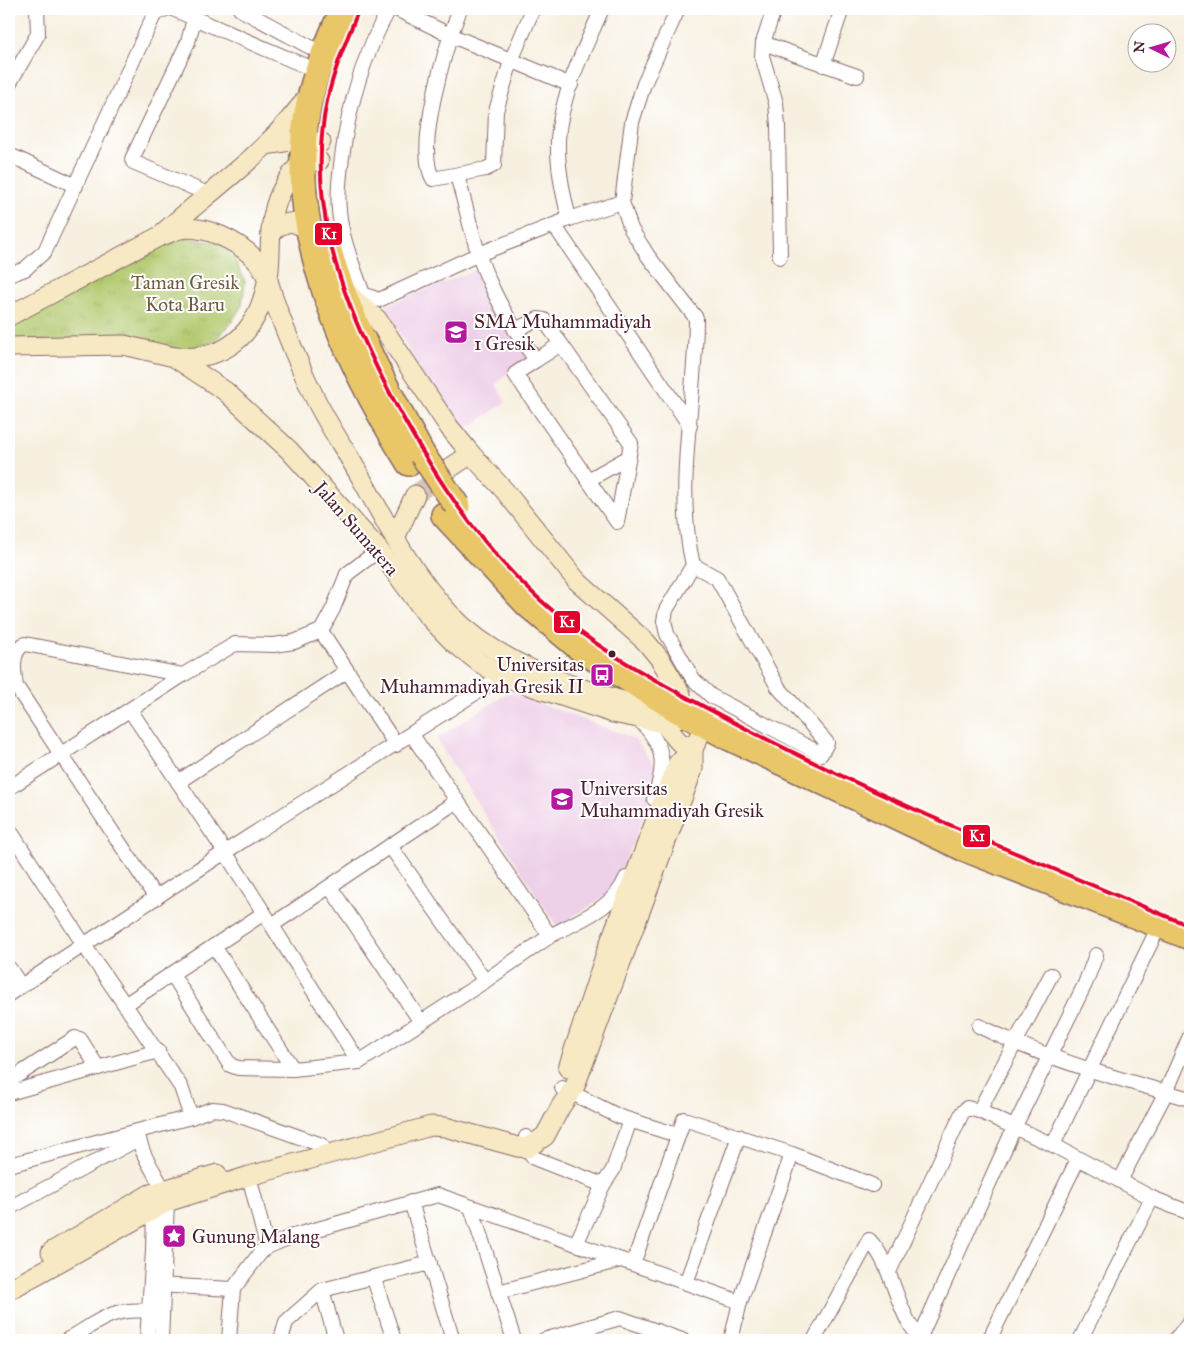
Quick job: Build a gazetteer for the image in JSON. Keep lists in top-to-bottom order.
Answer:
{
  "streets": {
    "main road": ["Jalan Sumatera"]
  },
  "parks": ["Taman Gresik Kota Baru"],
  "places": {
    "school or university": ["SMA Muhammadiyah 1 Gresik", "Universitas Muhammadiyah Gresik"],
    "bus stop": ["Universitas Muhammadiyah Gresik II"],
    "place": ["Gunung Malang"]
  },
  "lines": ["transit line K1"],
  "north": "left"
}
